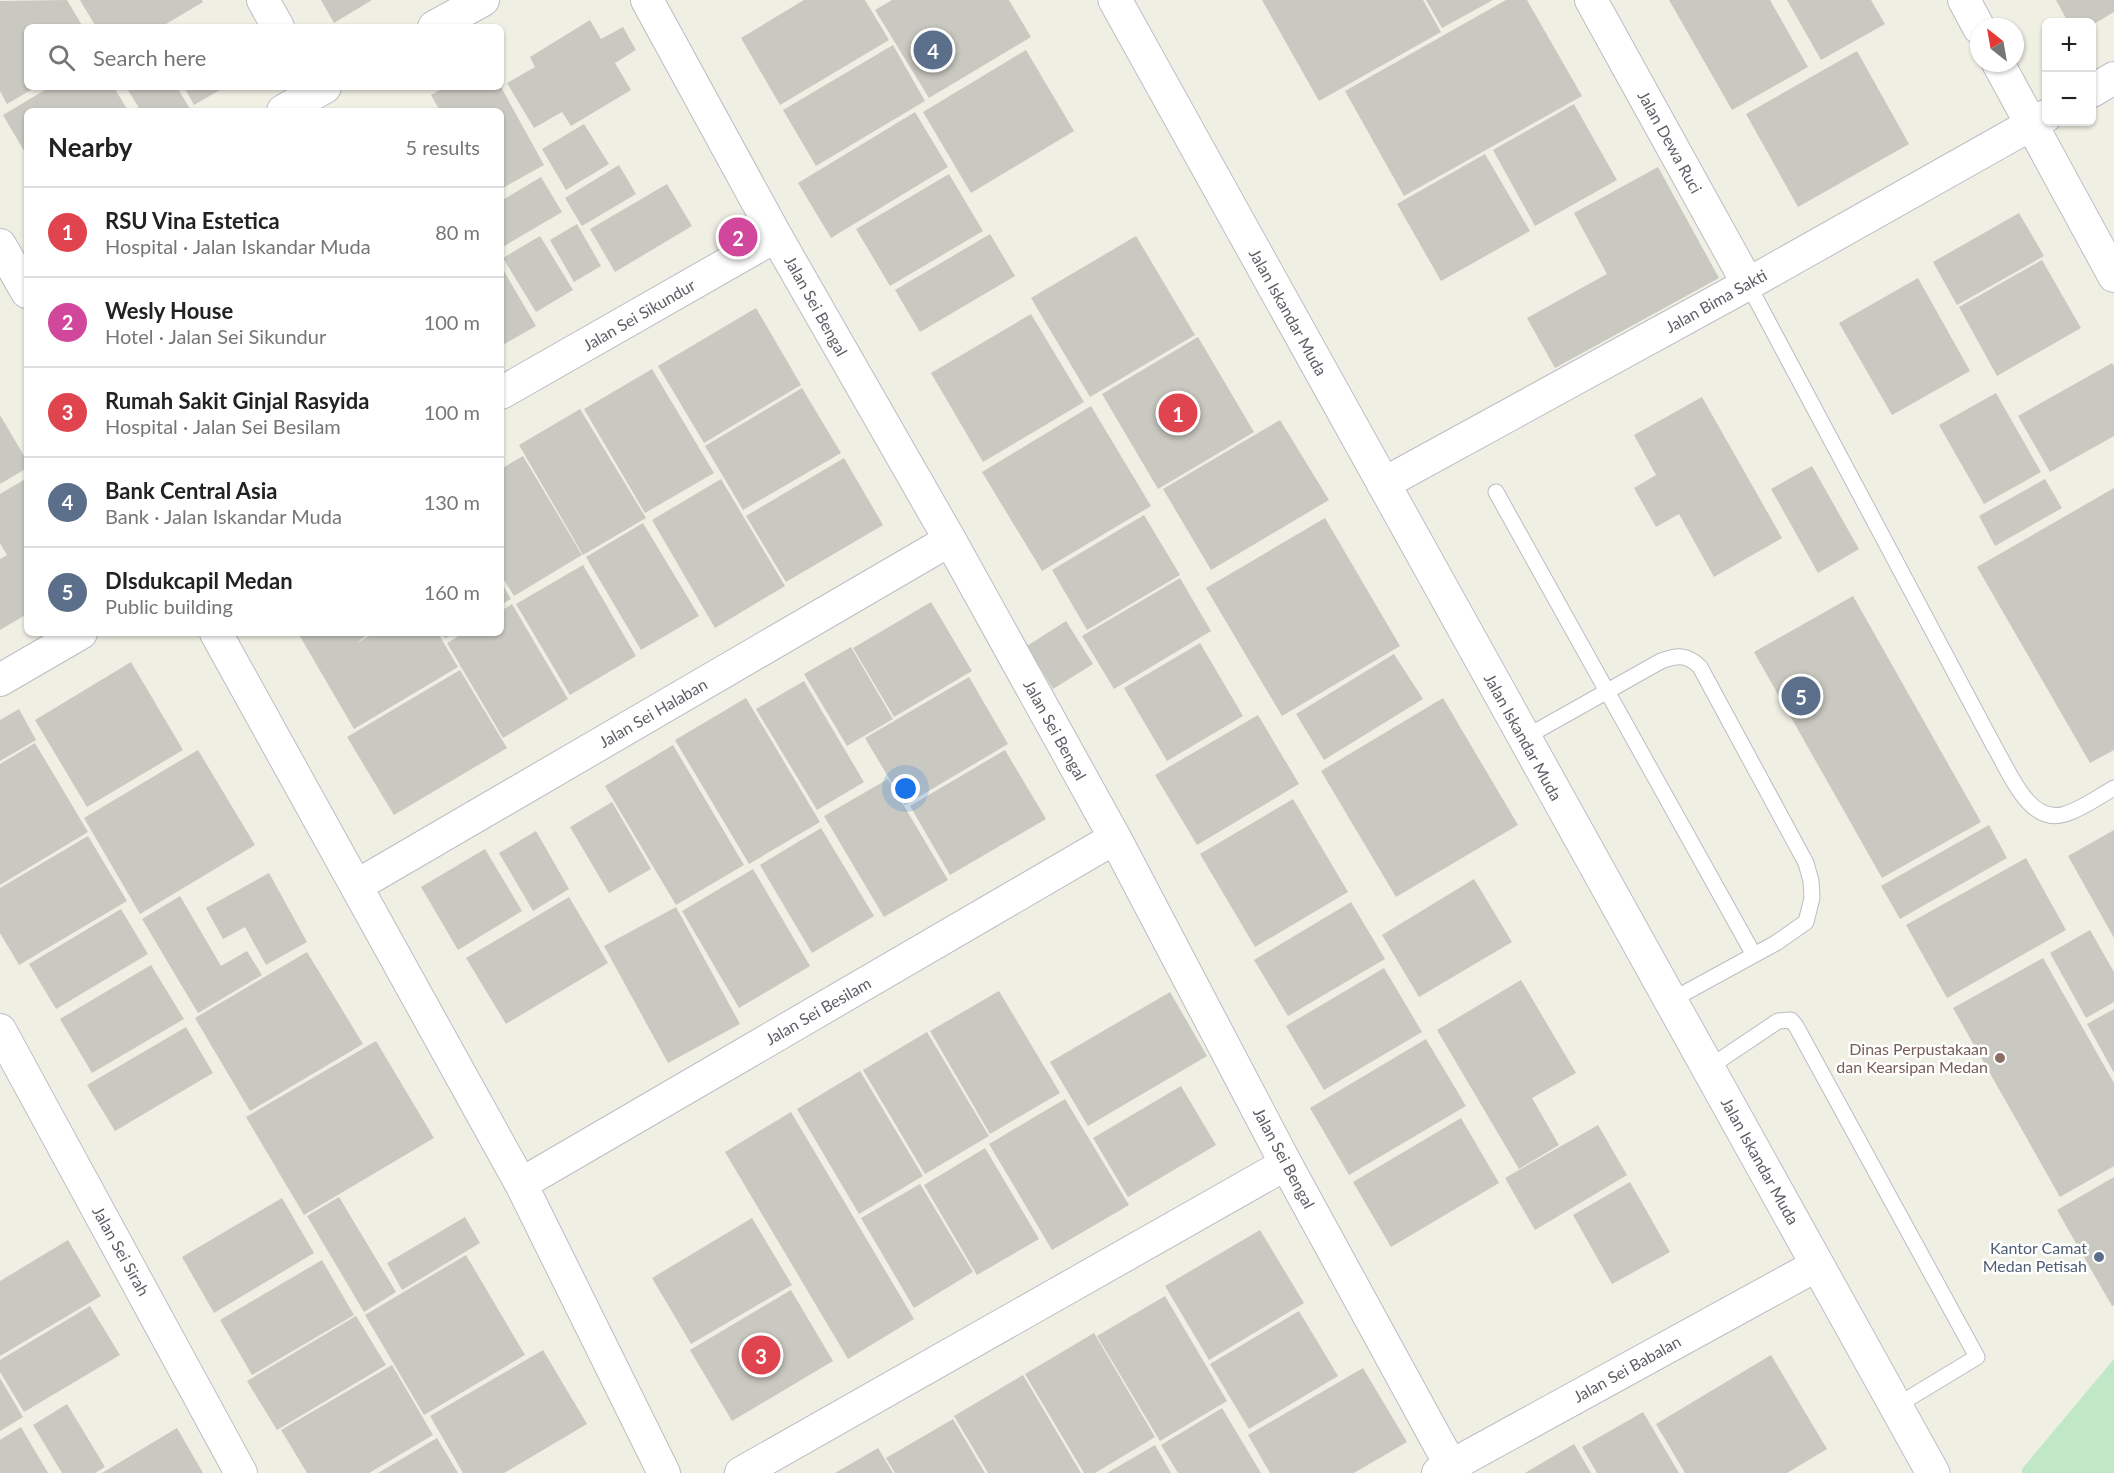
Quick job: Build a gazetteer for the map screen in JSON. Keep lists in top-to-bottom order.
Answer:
{
  "streets": {
    "main road": ["Jalan Iskandar Muda"],
    "street": [
      "Jalan Dewa Ruci",
      "Jalan Bima Sakti",
      "Jalan Sei Bengal",
      "Jalan Sei Sikundur",
      "Jalan Sei Halaban",
      "Jalan Sei Besilam",
      "Jalan Sei Sirah",
      "Jalan Sei Babalan"
    ]
  },
  "crossings": [
    ["Jalan Dewa Ruci", "Jalan Bima Sakti"],
    ["Jalan Bima Sakti", "Jalan Iskandar Muda"],
    ["Jalan Sei Bengal", "Jalan Sei Sikundur"],
    ["Jalan Sei Bengal", "Jalan Sei Halaban"],
    ["Jalan Sei Bengal", "Jalan Sei Besilam"],
    ["Jalan Sei Bengal", "Jalan Sei Babalan"],
    ["Jalan Iskandar Muda", "Jalan Sei Babalan"]
  ],
  "places": ["Dinas Perpustakaan dan Kearsipan Medan", "Kantor Camat Medan Petisah"],
  "north": "top left",
  "page": {
    "map_buttons": ["+", "−"],
    "search": "Search here",
    "pins": [
      "4",
      "2",
      "1",
      "5",
      "3"
    ],
    "heading": ["Nearby", "5 results"],
    "list": [
      {
        "mark": "1",
        "name": "RSU Vina Estetica",
        "note": "Hospital · Jalan Iskandar Muda",
        "value": "80 m"
      },
      {
        "mark": "2",
        "name": "Wesly House",
        "note": "Hotel · Jalan Sei Sikundur",
        "value": "100 m"
      },
      {
        "mark": "3",
        "name": "Rumah Sakit Ginjal Rasyida",
        "note": "Hospital · Jalan Sei Besilam",
        "value": "100 m"
      },
      {
        "mark": "4",
        "name": "Bank Central Asia",
        "note": "Bank · Jalan Iskandar Muda",
        "value": "130 m"
      },
      {
        "mark": "5",
        "name": "DIsdukcapil Medan",
        "note": "Public building",
        "value": "160 m"
      }
    ]
  }
}
